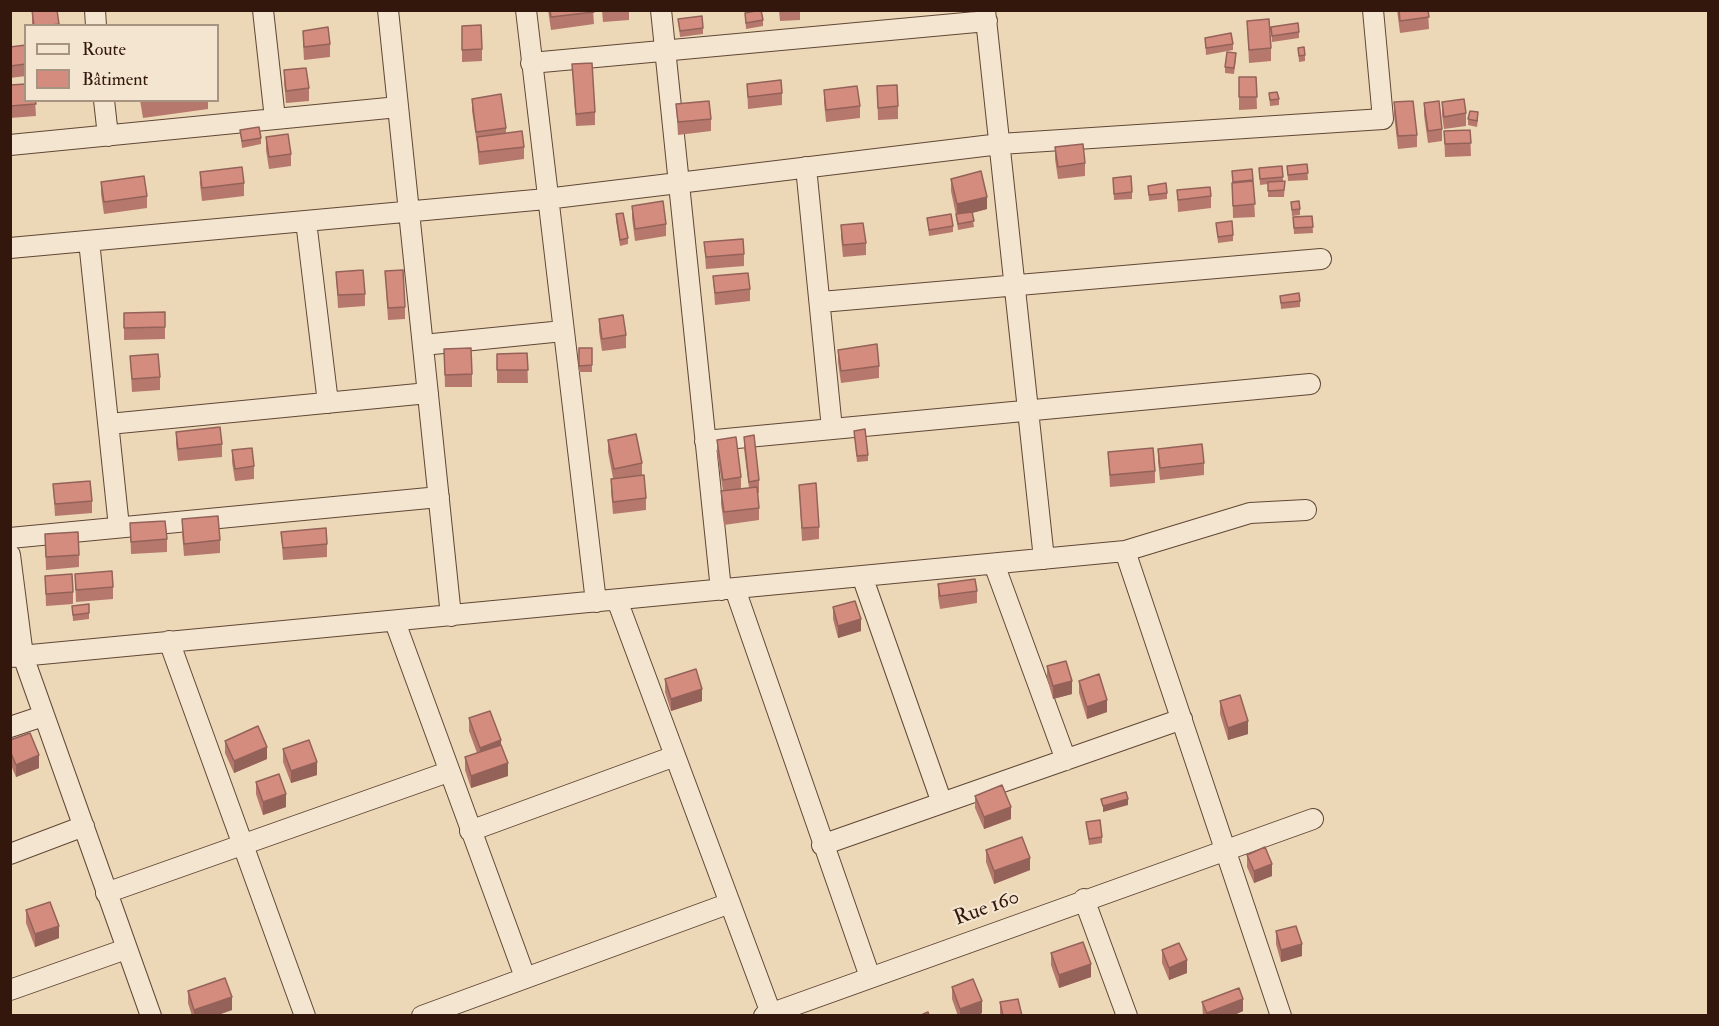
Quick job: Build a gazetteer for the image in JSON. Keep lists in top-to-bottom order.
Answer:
{
  "streets": {
    "street": ["Rue 160"]
  },
  "legend": ["Route", "Bâtiment"]
}
